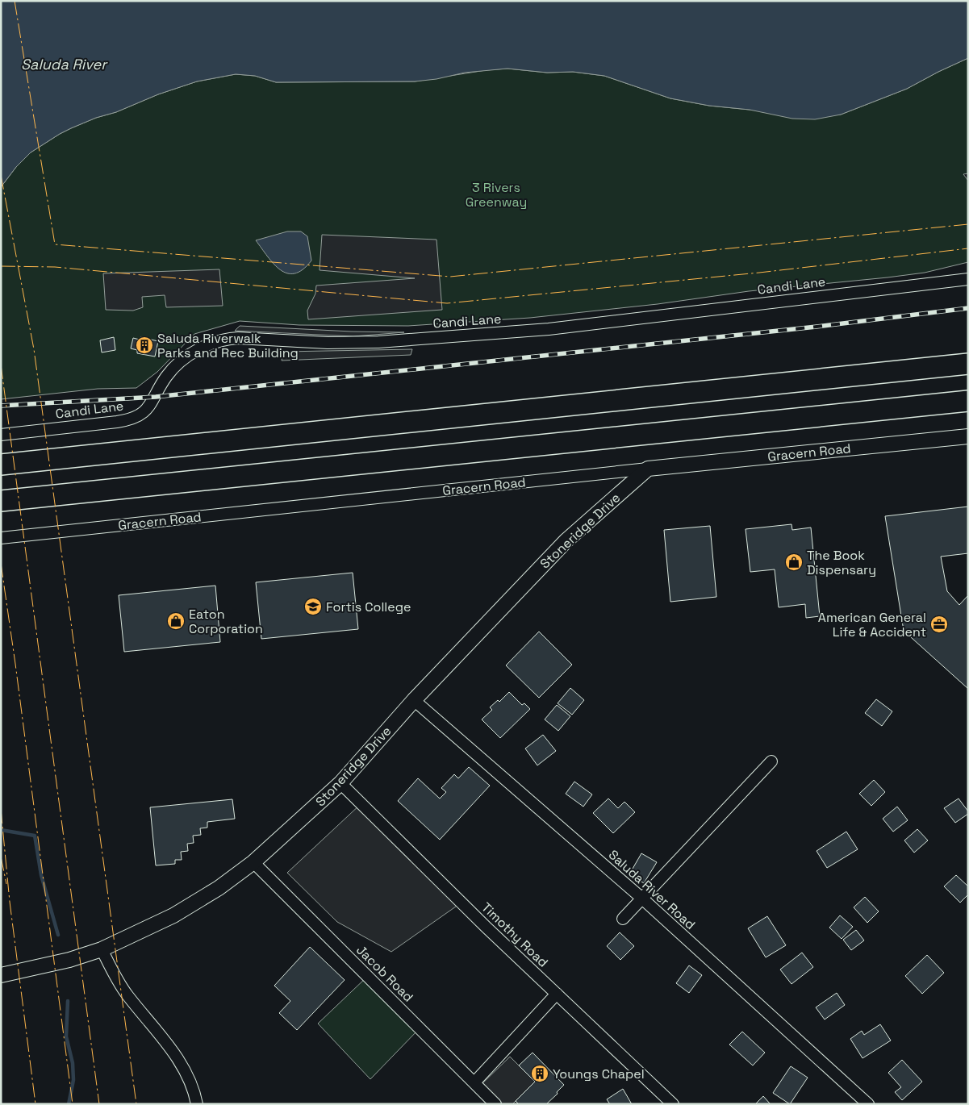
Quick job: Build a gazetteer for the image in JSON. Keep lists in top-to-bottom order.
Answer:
{
  "streets": {
    "street": [
      "Candi Lane",
      "Gracern Road",
      "Stoneridge Drive",
      "Saluda River Road",
      "Timothy Road",
      "Jacob Road"
    ]
  },
  "crossings": [
    ["Gracern Road", "Stoneridge Drive"],
    ["Stoneridge Drive", "Saluda River Road"],
    ["Stoneridge Drive", "Timothy Road"],
    ["Stoneridge Drive", "Jacob Road"]
  ],
  "water": ["Saluda River"],
  "parks": ["3 Rivers Greenway"],
  "places": {
    "building": ["Saluda Riverwalk Parks and Rec Building", "Youngs Chapel"],
    "shop": ["The Book Dispensary", "Eaton Corporation"],
    "school or university": ["Fortis College"],
    "office": ["American General Life & Accident"]
  }
}
